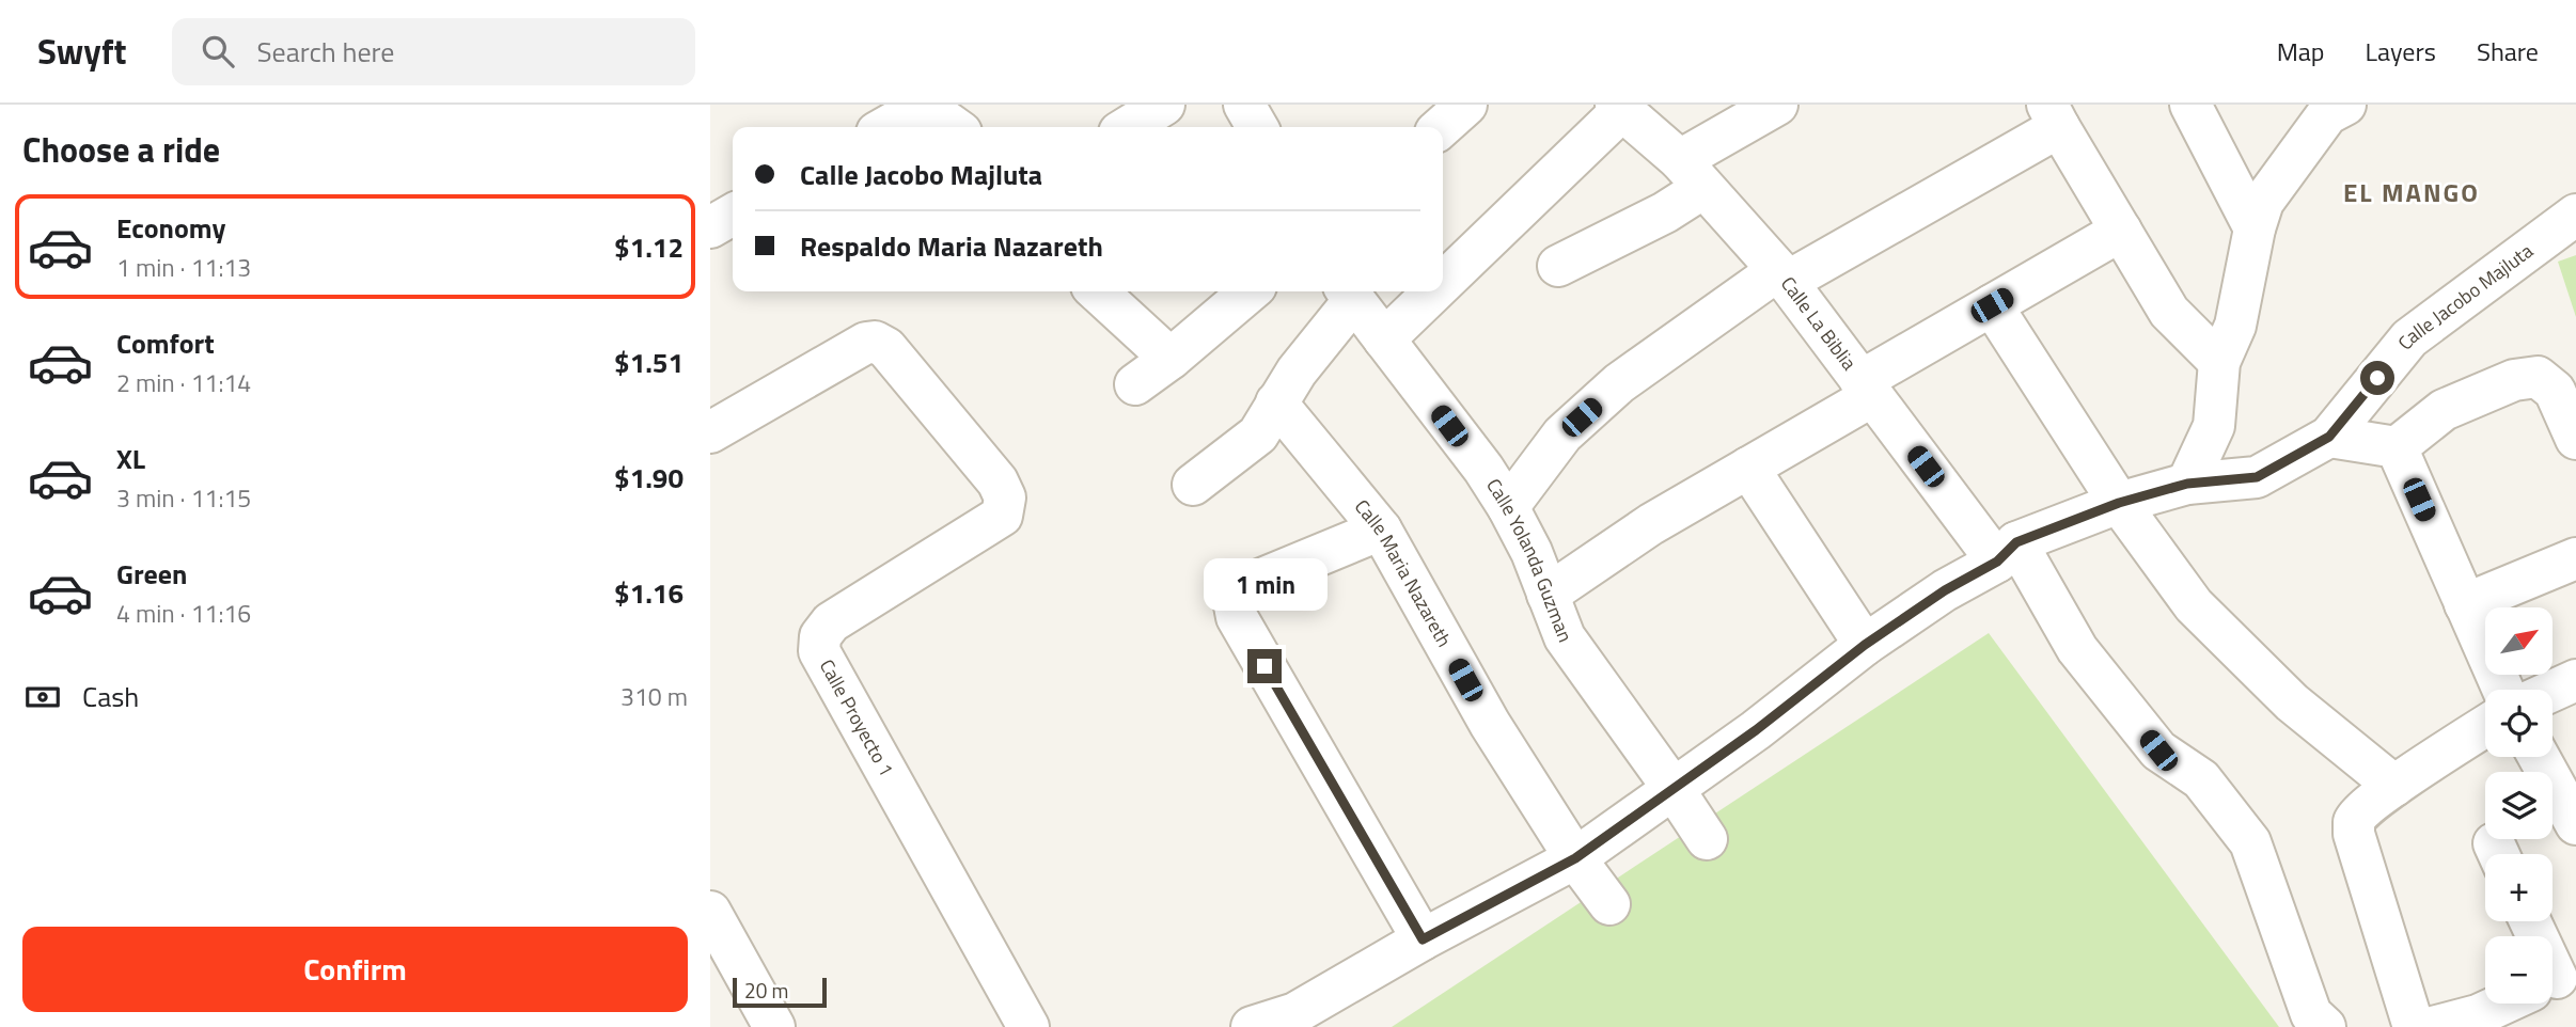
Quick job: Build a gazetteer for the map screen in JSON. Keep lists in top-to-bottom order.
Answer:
{
  "streets": {
    "street": [
      "Calle Jacobo Majluta",
      "Calle La Biblia",
      "Calle Yolanda Guzman",
      "Calle Maria Nazareth",
      "Calle Proyecto 1"
    ]
  },
  "crossings": [
    ["Calle Jacobo Majluta", "Calle La Biblia"],
    ["Calle Jacobo Majluta", "Calle Yolanda Guzman"],
    ["Calle Jacobo Majluta", "Calle Maria Nazareth"]
  ],
  "districts": ["EL MANGO"],
  "scale_bar": "20 m",
  "north": "top right",
  "page": {
    "header": "Swyft",
    "search": "Search here",
    "nav": ["Map", "Layers", "Share"],
    "heading": "Choose a ride",
    "banner": ["Calle Jacobo Majluta", "Respaldo Maria Nazareth"],
    "list": [
      {
        "name": "Economy",
        "note": "1 min · 11:13",
        "value": "$1.12"
      },
      {
        "name": "Comfort",
        "note": "2 min · 11:14",
        "value": "$1.51"
      },
      {
        "name": "XL",
        "note": "3 min · 11:15",
        "value": "$1.90"
      },
      {
        "name": "Green",
        "note": "4 min · 11:16",
        "value": "$1.16"
      }
    ],
    "bubble": "1 min",
    "map_buttons": ["+", "−"],
    "pay": ["Cash", "310 m"],
    "buttons": "Confirm",
    "scale": "20 m"
  }
}
